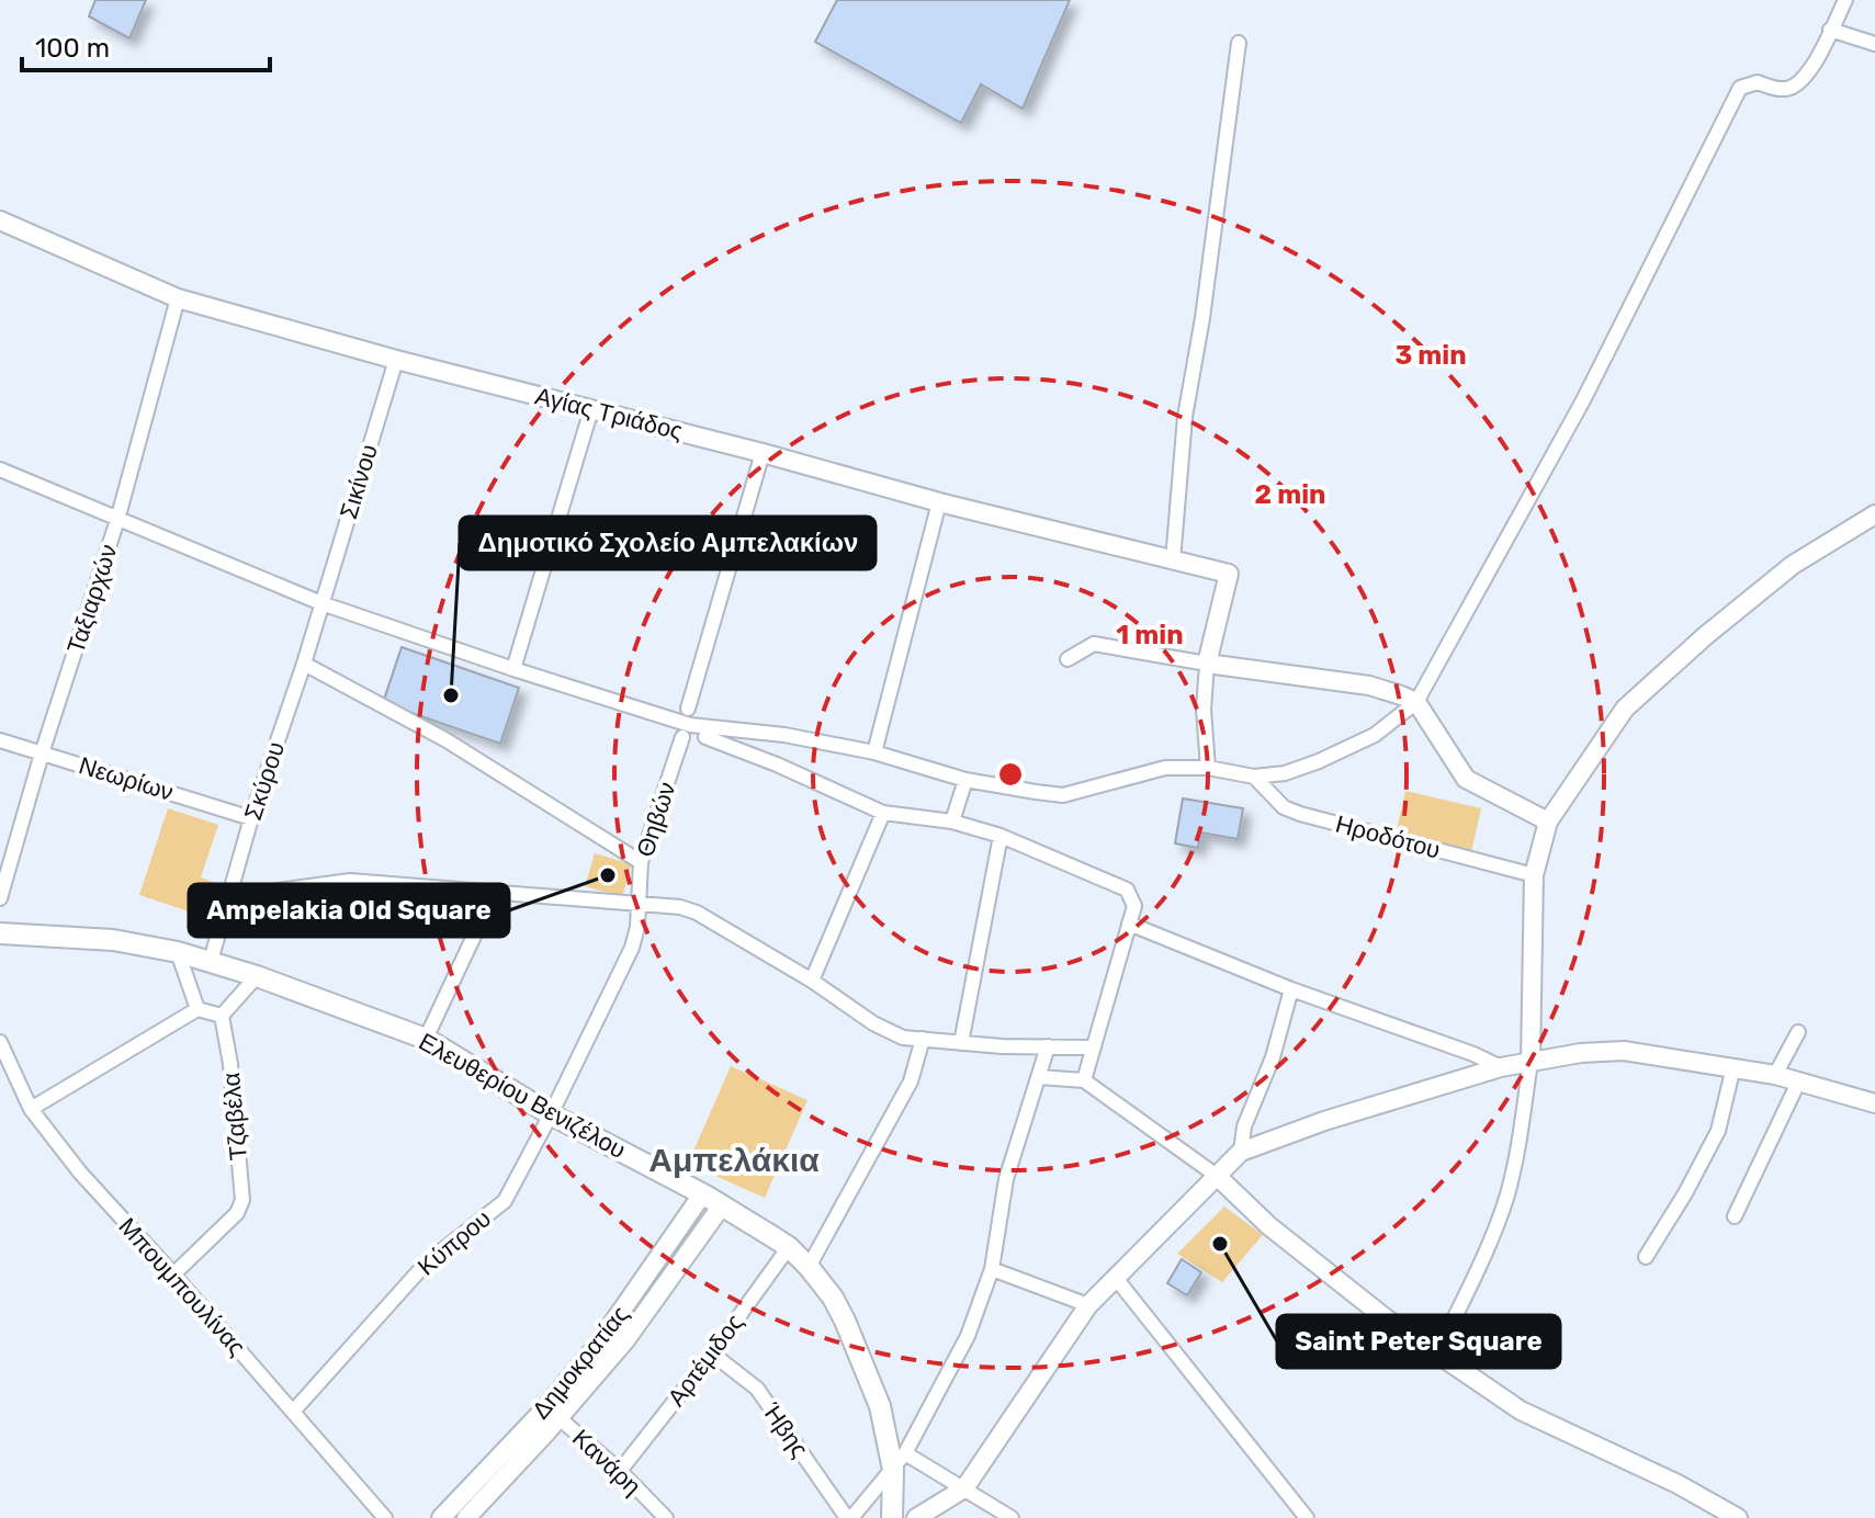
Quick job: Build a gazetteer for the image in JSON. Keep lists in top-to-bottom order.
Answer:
{
  "streets": {
    "main road": ["Ελευθερίου Βενιζέλου"],
    "street": [
      "Αγίας Τριάδος",
      "Σικίνου",
      "Ταξιαρχών",
      "Νεωρίων",
      "Σκύρου",
      "Θηβών",
      "Ηροδότου",
      "Τζαβέλα",
      "Κύπρου",
      "Μπουμπουλίνας",
      "Αρτέμιδος",
      "Δημοκρατίας",
      "Ήβης",
      "Κανάρη"
    ]
  },
  "crossings": [
    ["Αγίας Τριάδος", "Σικίνου"],
    ["Αγίας Τριάδος", "Ταξιαρχών"],
    ["Σικίνου", "Σκύρου"],
    ["Ταξιαρχών", "Νεωρίων"],
    ["Νεωρίων", "Σκύρου"],
    ["Σκύρου", "Ελευθερίου Βενιζέλου"],
    ["Θηβών", "Κύπρου"],
    ["Ελευθερίου Βενιζέλου", "Κύπρου"],
    ["Ελευθερίου Βενιζέλου", "Αρτέμιδος"],
    ["Ελευθερίου Βενιζέλου", "Δημοκρατίας"],
    ["Τζαβέλα", "Μπουμπουλίνας"],
    ["Κύπρου", "Μπουμπουλίνας"],
    ["Αρτέμιδος", "Ήβης"],
    ["Αρτέμιδος", "Κανάρη"],
    ["Δημοκρατίας", "Κανάρη"]
  ],
  "districts": ["Αμπελάκια"],
  "places": ["Δημοτικό Σχολείο Αμπελακίων", "Ampelakia Old Square", "Saint Peter Square"],
  "scale_bar": "100 m",
  "rings": ["3 min", "2 min", "1 min"]
}
